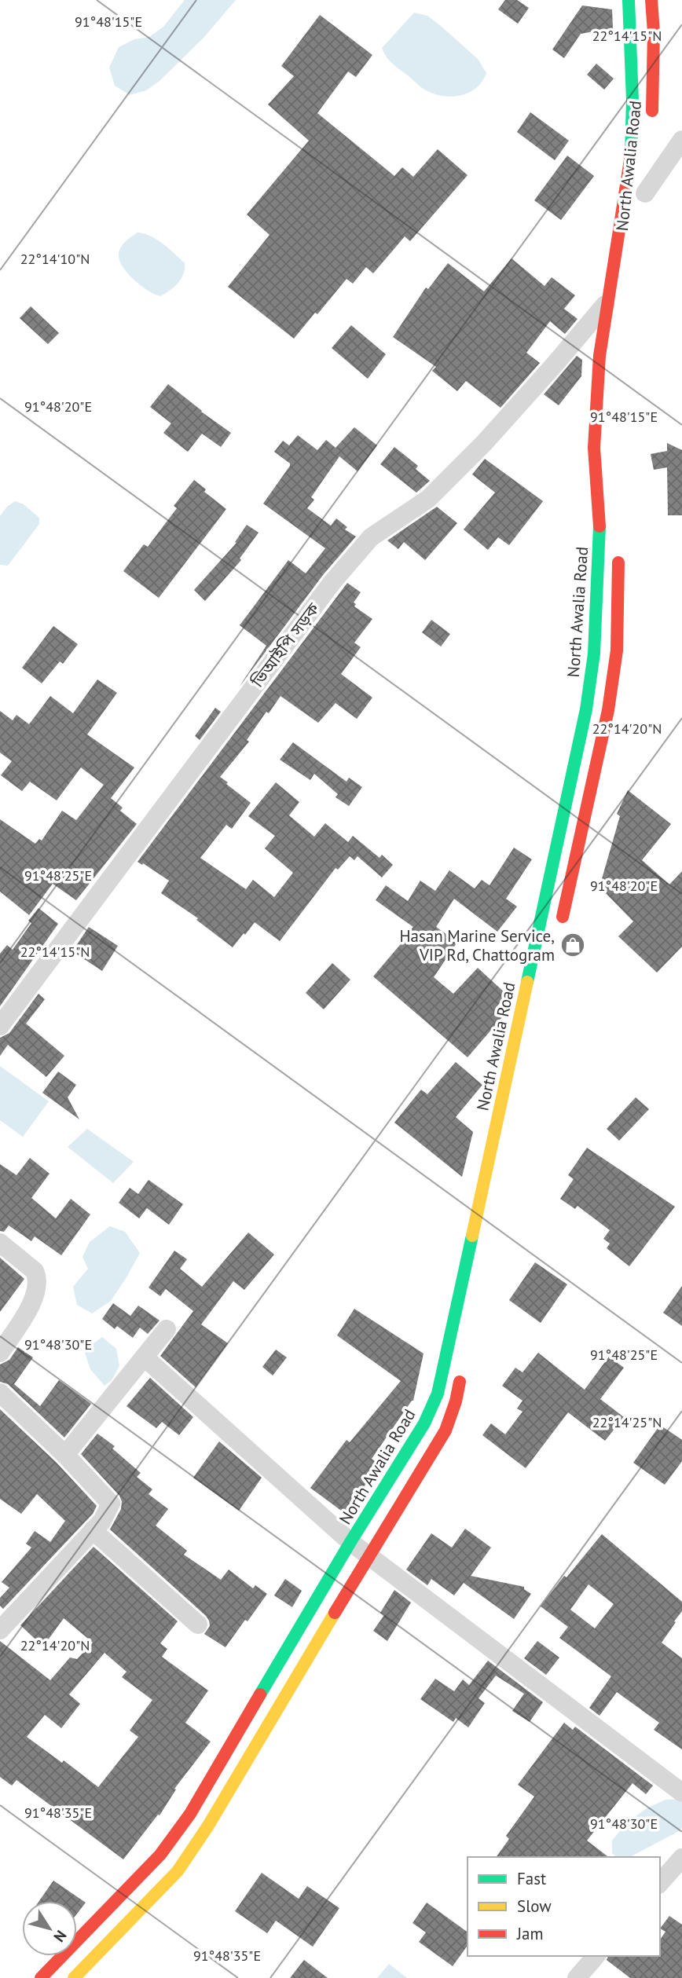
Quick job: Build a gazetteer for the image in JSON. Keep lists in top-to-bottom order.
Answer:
{
  "streets": {
    "main road": ["North Awalia Road"],
    "street": ["ভিআইপি সড়ক"]
  },
  "crossings": [
    ["North Awalia Road", "ভিআইপি সড়ক"]
  ],
  "places": {
    "shop": ["Hasan Marine Service, VIP Rd, Chattogram"]
  },
  "legend": ["Fast", "Slow", "Jam"],
  "north": "bottom right",
  "coordinates": [
    "91°48'15\"E",
    "22°14'15\"N",
    "22°14'10\"N",
    "91°48'20\"E",
    "22°14'20\"N",
    "91°48'25\"E",
    "91°48'30\"E",
    "22°14'25\"N",
    "91°48'35\"E"
  ]
}
